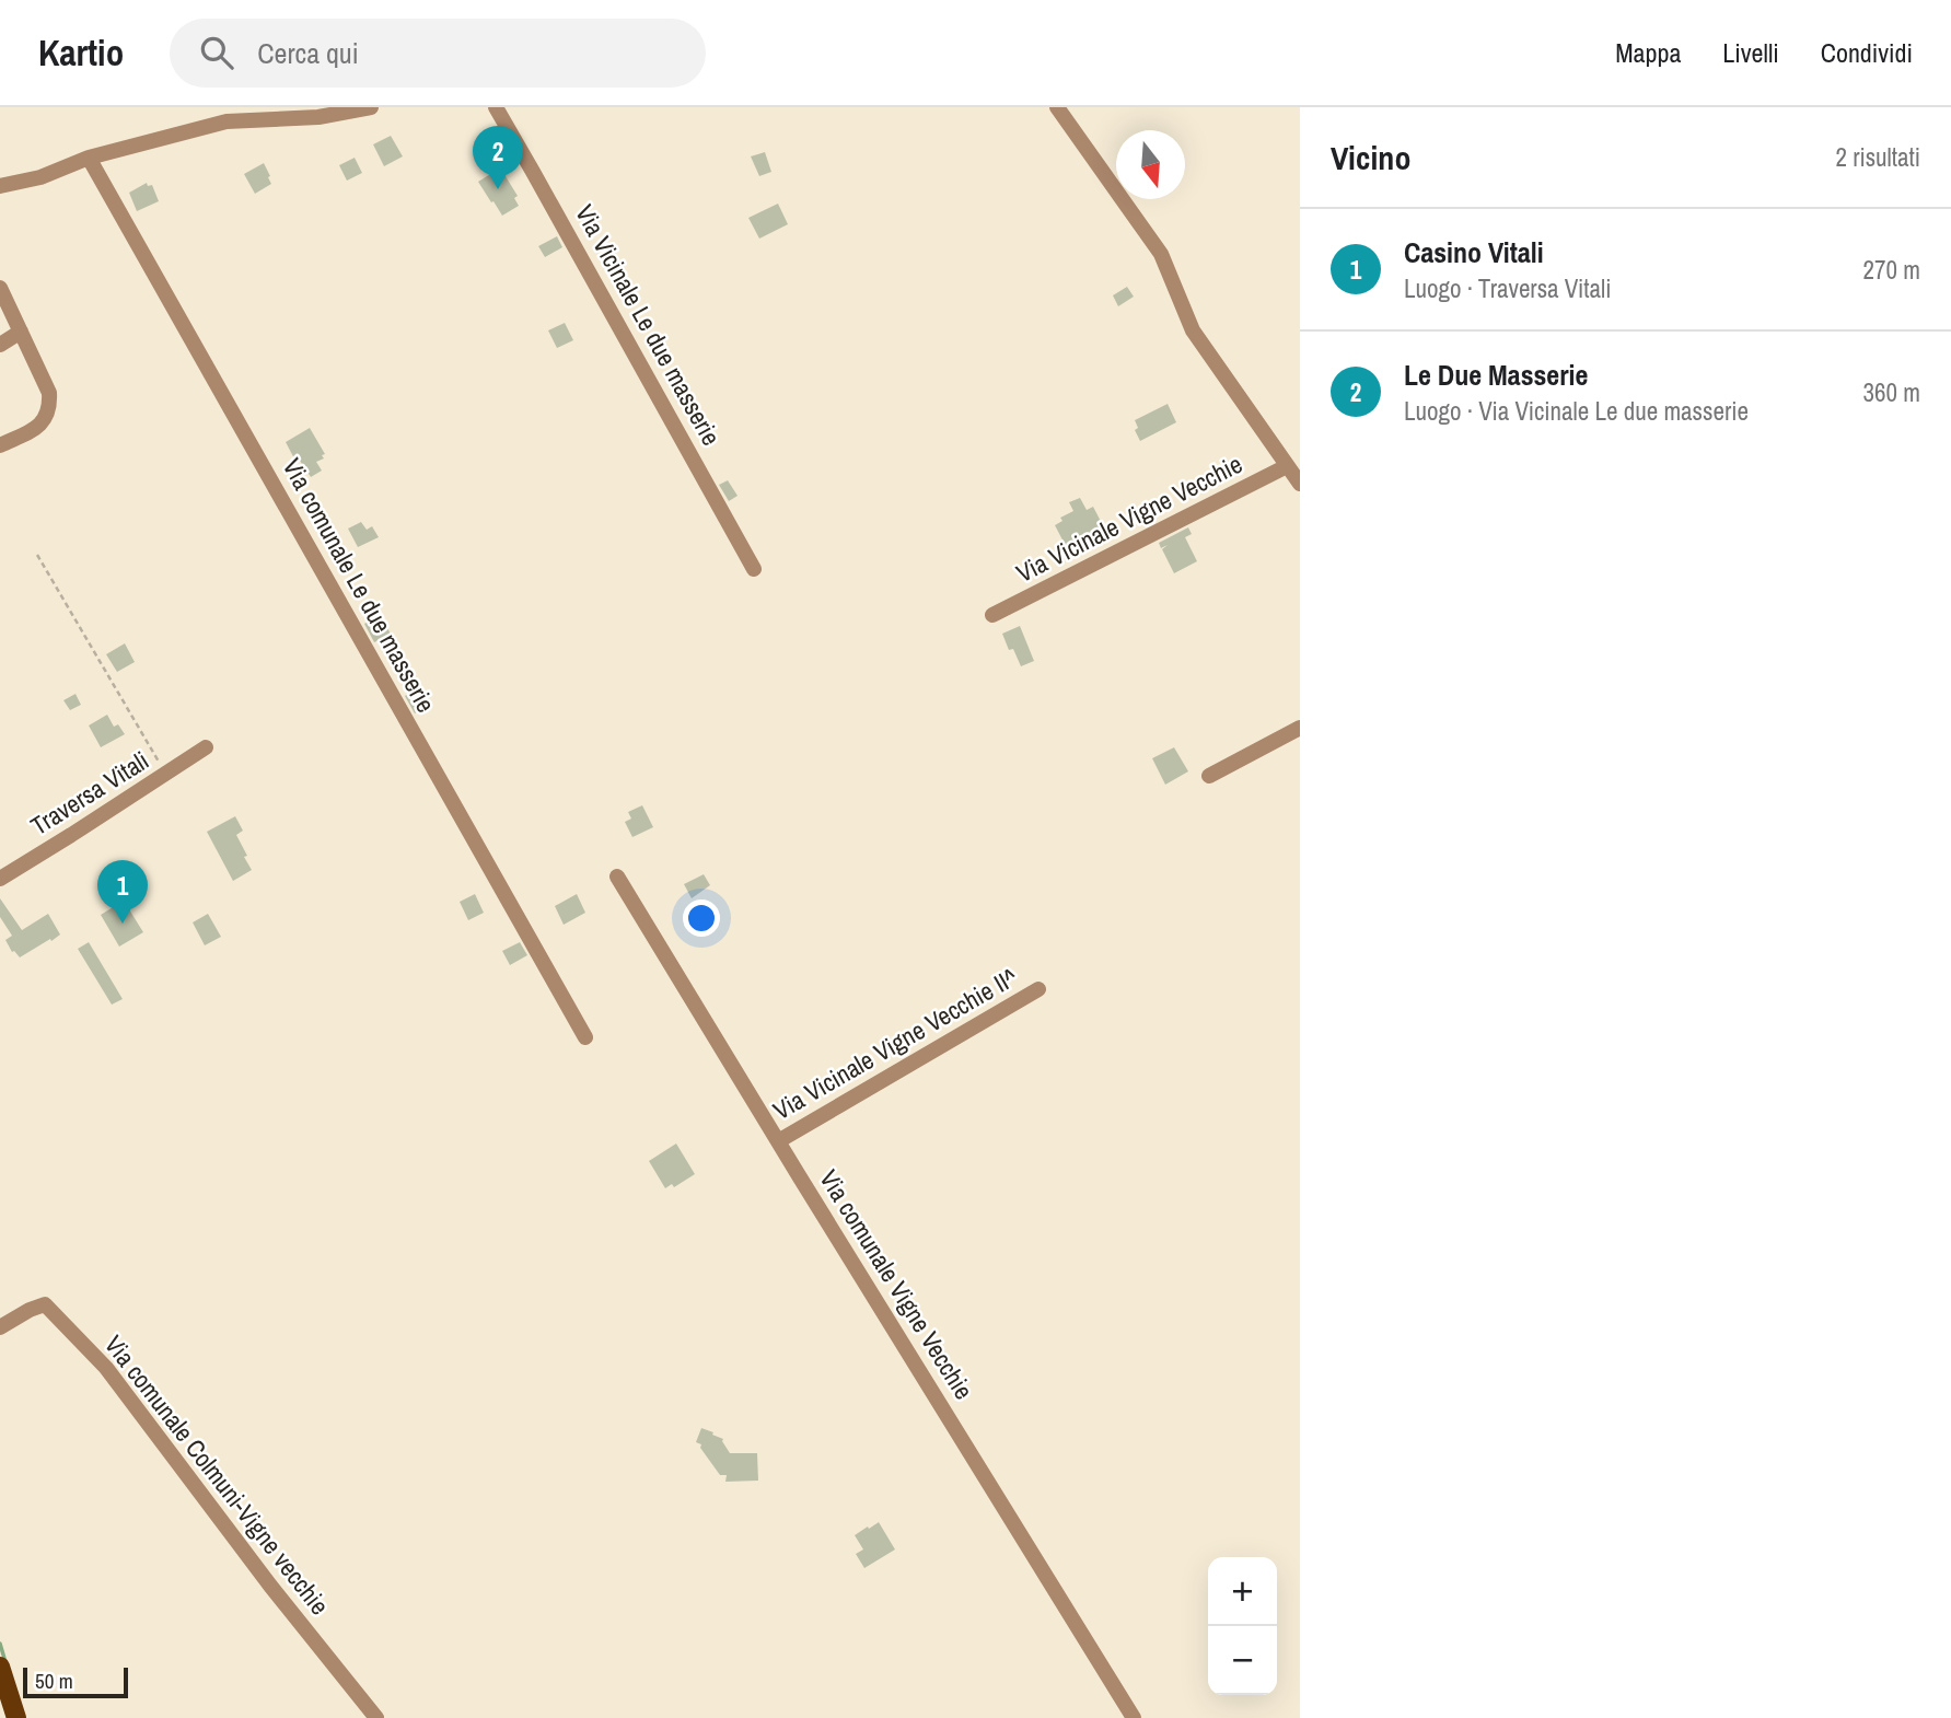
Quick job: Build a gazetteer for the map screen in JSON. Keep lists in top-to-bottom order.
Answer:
{
  "streets": {
    "street": [
      "Via Vicinale Le due masserie",
      "Via Vicinale Vigne Vecchie",
      "Via comunale Le due masserie",
      "Traversa Vitali",
      "Via Vicinale Vigne Vecchie II^",
      "Via comunale Vigne Vecchie",
      "Via comunale Colmuni-Vigne vecchie"
    ]
  },
  "crossings": [
    ["Via Vicinale Vigne Vecchie II^", "Via comunale Vigne Vecchie"]
  ],
  "scale_bar": "50 m",
  "north": "bottom",
  "page": {
    "header": "Kartio",
    "search": "Cerca qui",
    "nav": ["Mappa", "Livelli", "Condividi"],
    "heading": ["Vicino", "2 risultati"],
    "pins": ["2", "1"],
    "list": [
      {
        "mark": "1",
        "name": "Casino Vitali",
        "note": "Luogo · Traversa Vitali",
        "value": "270 m"
      },
      {
        "mark": "2",
        "name": "Le Due Masserie",
        "note": "Luogo · Via Vicinale Le due masserie",
        "value": "360 m"
      }
    ],
    "map_buttons": ["+", "−"],
    "scale": "50 m"
  }
}
